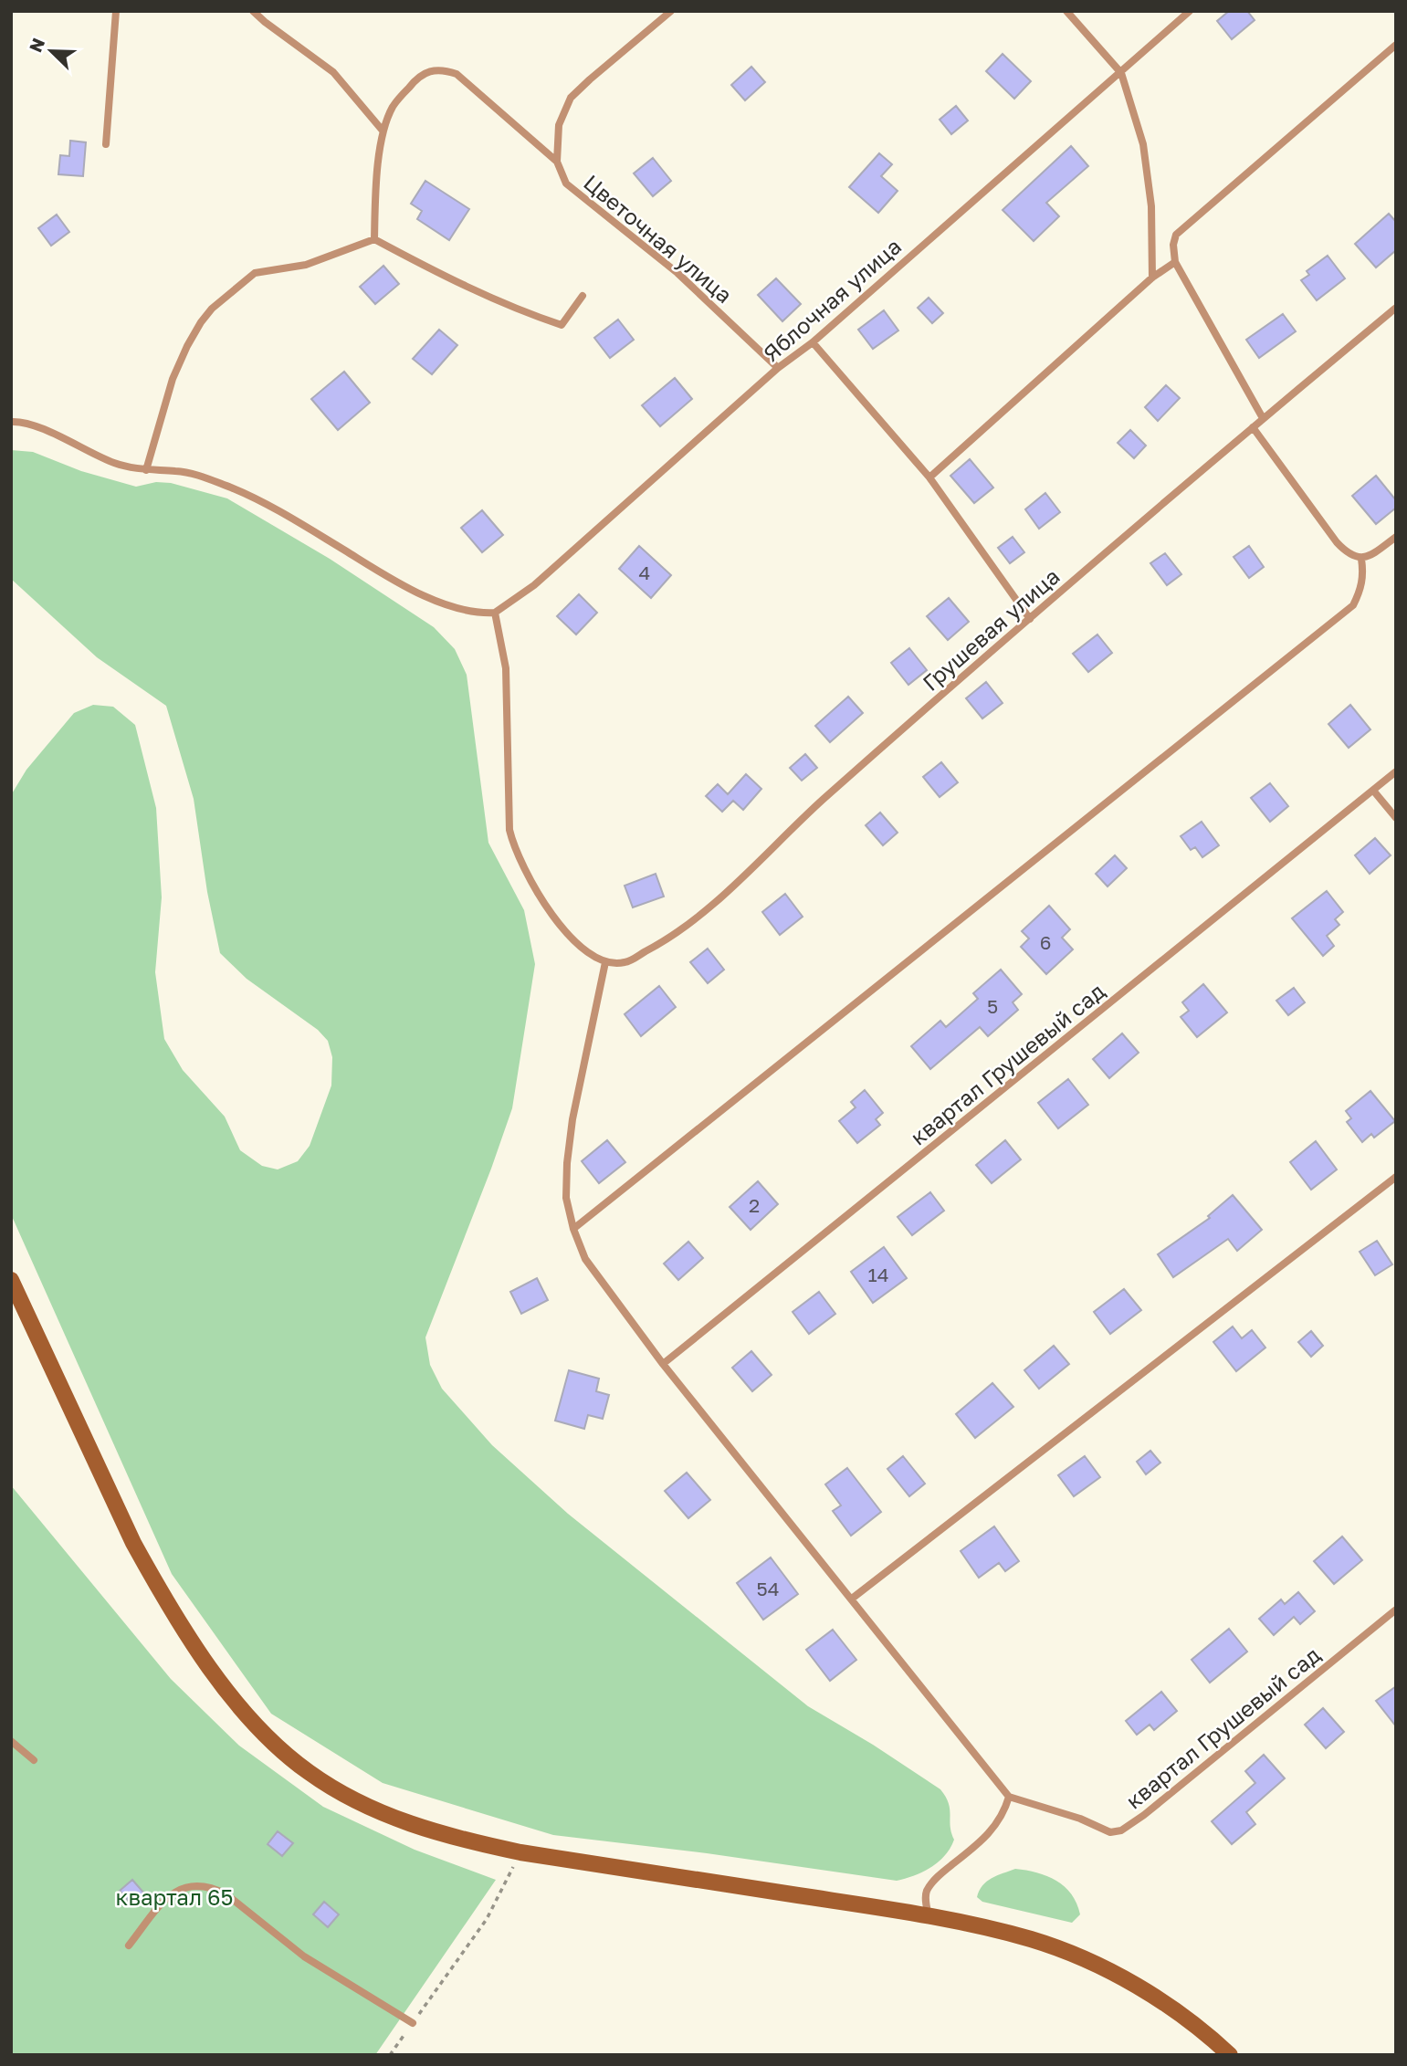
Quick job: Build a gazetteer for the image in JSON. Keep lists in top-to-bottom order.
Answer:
{
  "streets": {
    "lane": [
      "Цветочная улица",
      "Яблочная улица",
      "Грушевая улица",
      "квартал Грушевый сад"
    ]
  },
  "crossings": [
    ["Цветочная улица", "Яблочная улица"]
  ],
  "parks": ["квартал 65"],
  "house_numbers": [
    "4",
    "6",
    "5",
    "2",
    "14",
    "54"
  ],
  "north": "top left"
}
